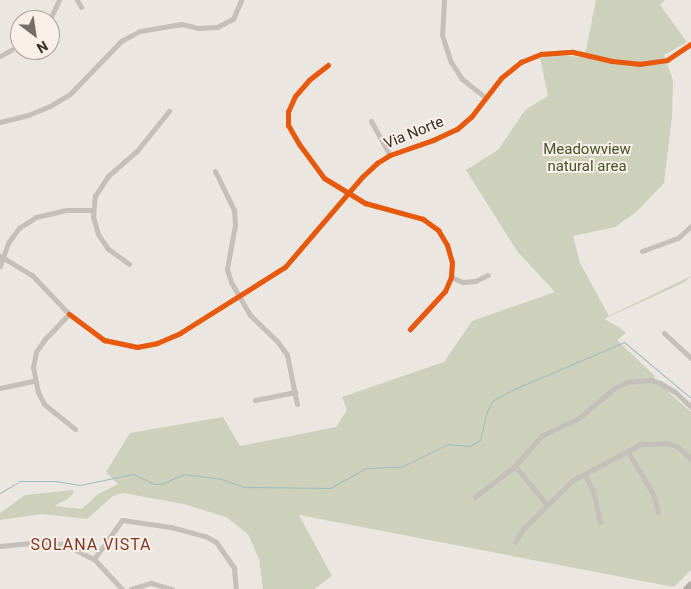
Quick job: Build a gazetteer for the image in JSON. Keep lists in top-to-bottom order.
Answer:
{
  "streets": {
    "street": ["Via Norte"]
  },
  "districts": ["SOLANA VISTA"],
  "parks": ["Meadowview natural area"],
  "north": "bottom right"
}
